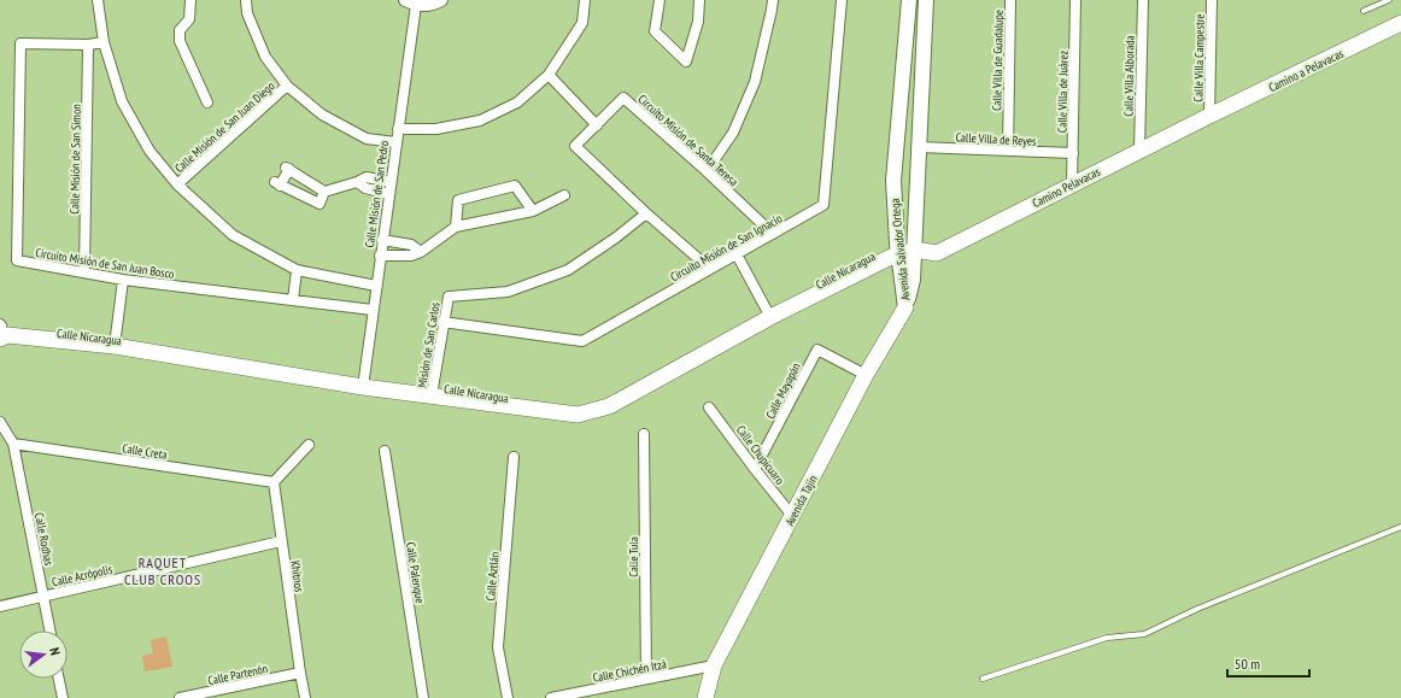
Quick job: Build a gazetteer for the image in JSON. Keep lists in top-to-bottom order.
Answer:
{
  "streets": {
    "main road": [
      "Camino a Pelavacas",
      "Camino Pelavacas",
      "Avenida Salvador Ortega",
      "Calle Nicaragua",
      "Avenida Tajín"
    ],
    "street": [
      "Calle Villa Campestre",
      "Calle Villa de Guadalupe",
      "Calle Villa Alborada",
      "Calle Villa de Juárez",
      "Calle Misión de San Juan Diego",
      "Calle Villa de Reyes",
      "Circuito Misión de Santa Teresa",
      "Calle Misión de San Simon",
      "Calle Misión de San Pedro",
      "Circuito Misión de San Ignacio",
      "Circuito Misión de San Juan Bosco",
      "Misión de San Carlos",
      "Calle Mayapán",
      "Calle Creta",
      "Calle Chupícuaro",
      "Calle Rodhas",
      "Calle Tula",
      "Calle Palenque",
      "Calle Acrópolis",
      "Khitnos",
      "Calle Aztlán",
      "Calle Chichén Itzá",
      "Calle Partenón"
    ]
  },
  "crossings": [
    ["Calle Villa Campestre", "Camino a Pelavacas"],
    ["Calle Villa Campestre", "Camino Pelavacas"],
    ["Calle Villa de Guadalupe", "Calle Villa de Reyes"],
    ["Camino a Pelavacas", "Camino Pelavacas"],
    ["Calle Villa Alborada", "Camino Pelavacas"],
    ["Calle Villa de Juárez", "Calle Villa de Reyes"],
    ["Calle Villa de Juárez", "Camino Pelavacas"],
    ["Calle Villa de Reyes", "Avenida Salvador Ortega"],
    ["Circuito Misión de Santa Teresa", "Circuito Misión de San Ignacio"],
    ["Circuito Misión de Santa Teresa", "Misión de San Carlos"],
    ["Calle Misión de San Simon", "Circuito Misión de San Juan Bosco"],
    ["Camino Pelavacas", "Avenida Salvador Ortega"],
    ["Camino Pelavacas", "Calle Nicaragua"],
    ["Calle Misión de San Pedro", "Circuito Misión de San Juan Bosco"],
    ["Calle Misión de San Pedro", "Calle Nicaragua"],
    ["Circuito Misión de San Ignacio", "Misión de San Carlos"],
    ["Avenida Salvador Ortega", "Calle Nicaragua"],
    ["Avenida Salvador Ortega", "Avenida Tajín"],
    ["Calle Nicaragua", "Misión de San Carlos"],
    ["Calle Mayapán", "Calle Chupícuaro"],
    ["Calle Mayapán", "Avenida Tajín"],
    ["Calle Creta", "Calle Rodhas"],
    ["Calle Creta", "Khitnos"],
    ["Calle Chupícuaro", "Avenida Tajín"],
    ["Avenida Tajín", "Calle Chichén Itzá"],
    ["Calle Rodhas", "Calle Acrópolis"],
    ["Calle Tula", "Calle Chichén Itzá"],
    ["Calle Acrópolis", "Khitnos"],
    ["Khitnos", "Calle Partenón"]
  ],
  "districts": ["RAQUET CLUB CROOS"],
  "scale_bar": "50 m",
  "north": "right"
}
